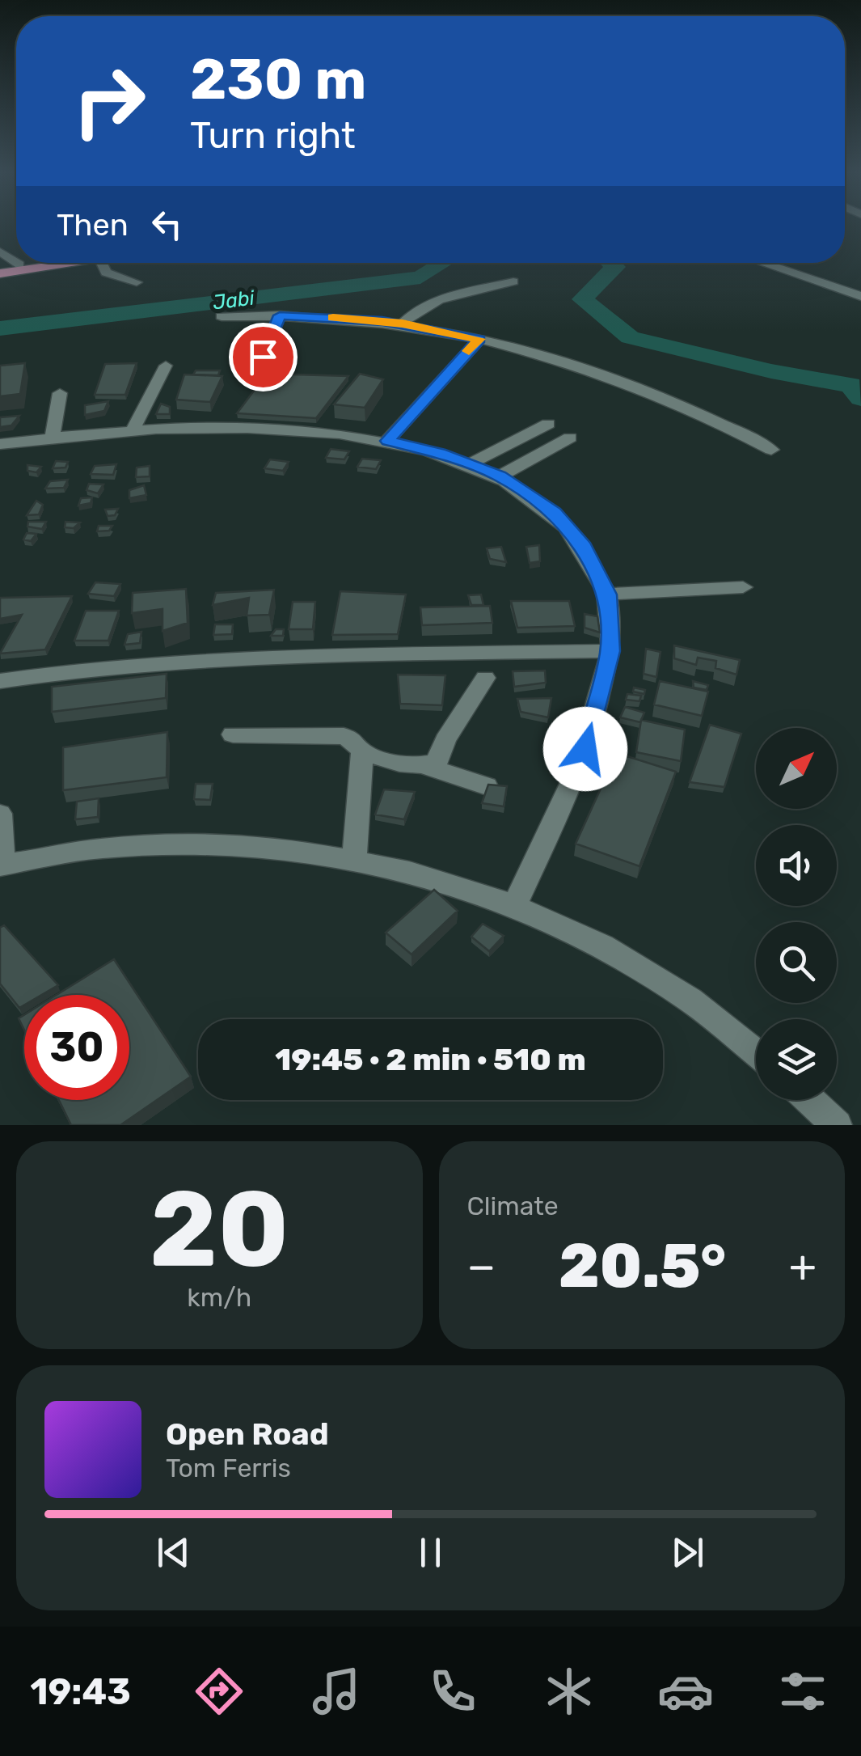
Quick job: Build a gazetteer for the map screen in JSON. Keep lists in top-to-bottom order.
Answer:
{
  "water": ["Jabi"],
  "north": "top right",
  "page": {
    "turn": ["230 m", "Turn right"],
    "then": "Then",
    "limit": "30",
    "trip": "19:45 · 2 min · 510 m",
    "tile": [
      ["20", "km/h"],
      "Climate"
    ],
    "heat": ["−", "20.5°", "+"],
    "song": ["Open Road", "Tom Ferris"],
    "tabs": "19:43"
  }
}
